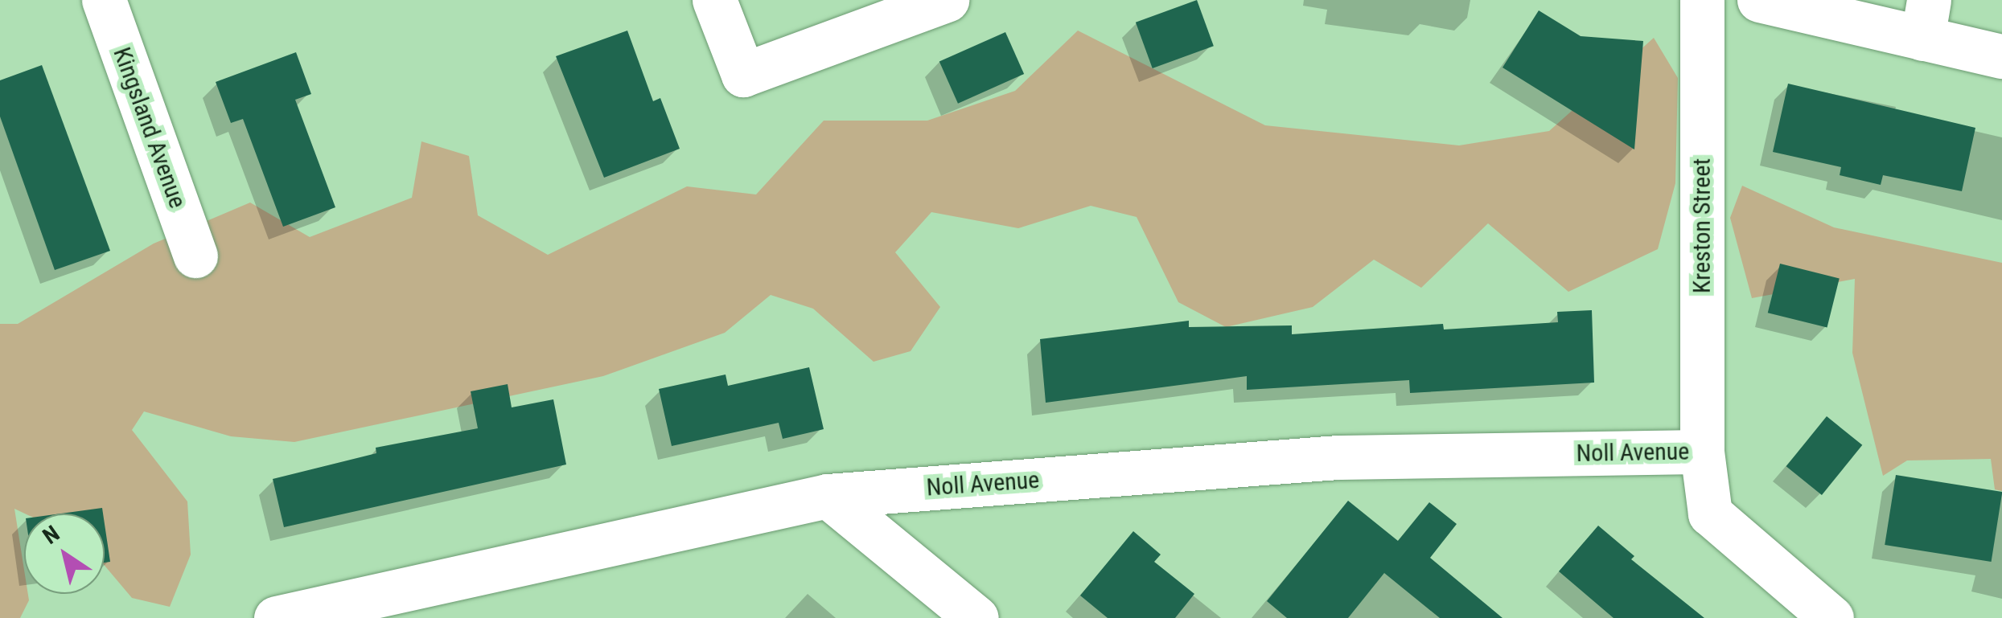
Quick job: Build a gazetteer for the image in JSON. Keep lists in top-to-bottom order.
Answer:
{
  "streets": {
    "street": ["Kingsland Avenue", "Kreston Street", "Noll Avenue"]
  },
  "crossings": [
    ["Kreston Street", "Noll Avenue"]
  ],
  "north": "top left"
}
